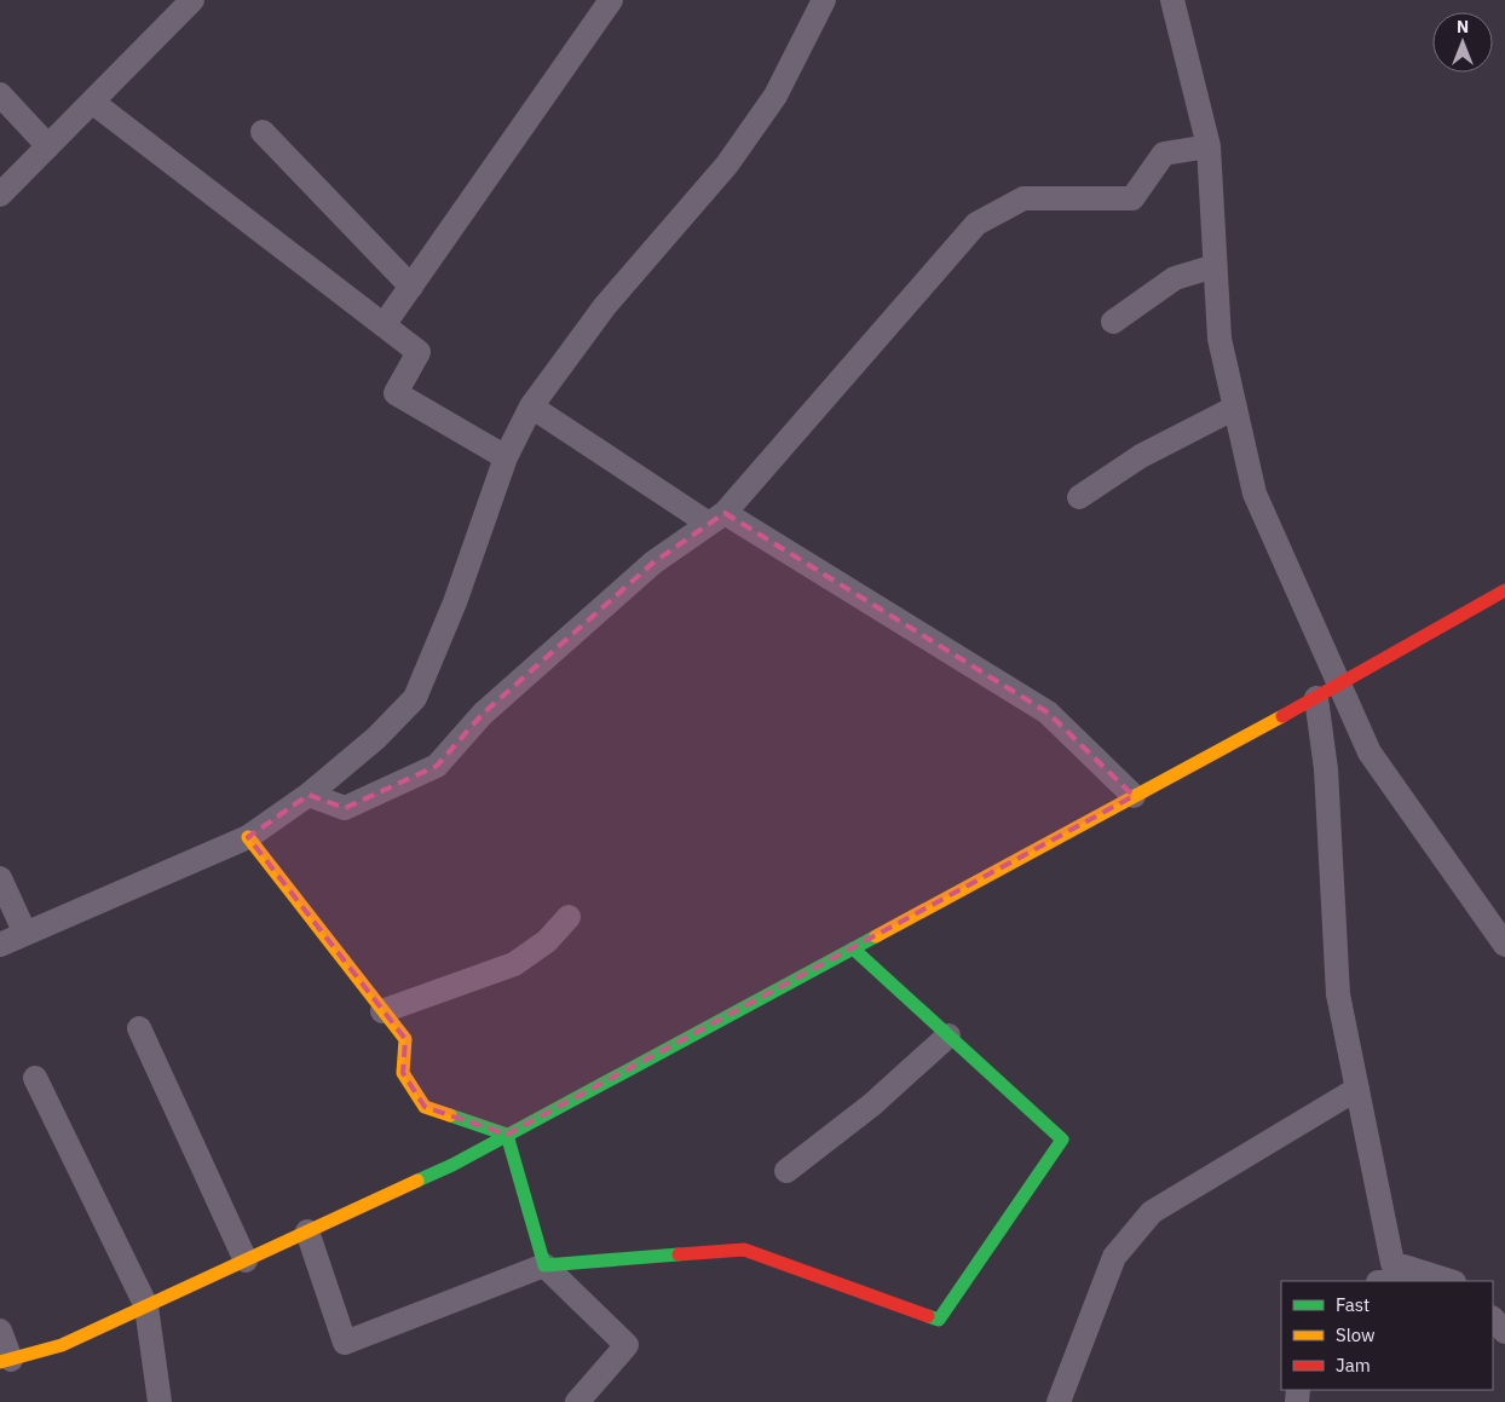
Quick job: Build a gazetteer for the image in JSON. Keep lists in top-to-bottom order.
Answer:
{
  "legend": ["Fast", "Slow", "Jam"],
  "north": "top"
}
